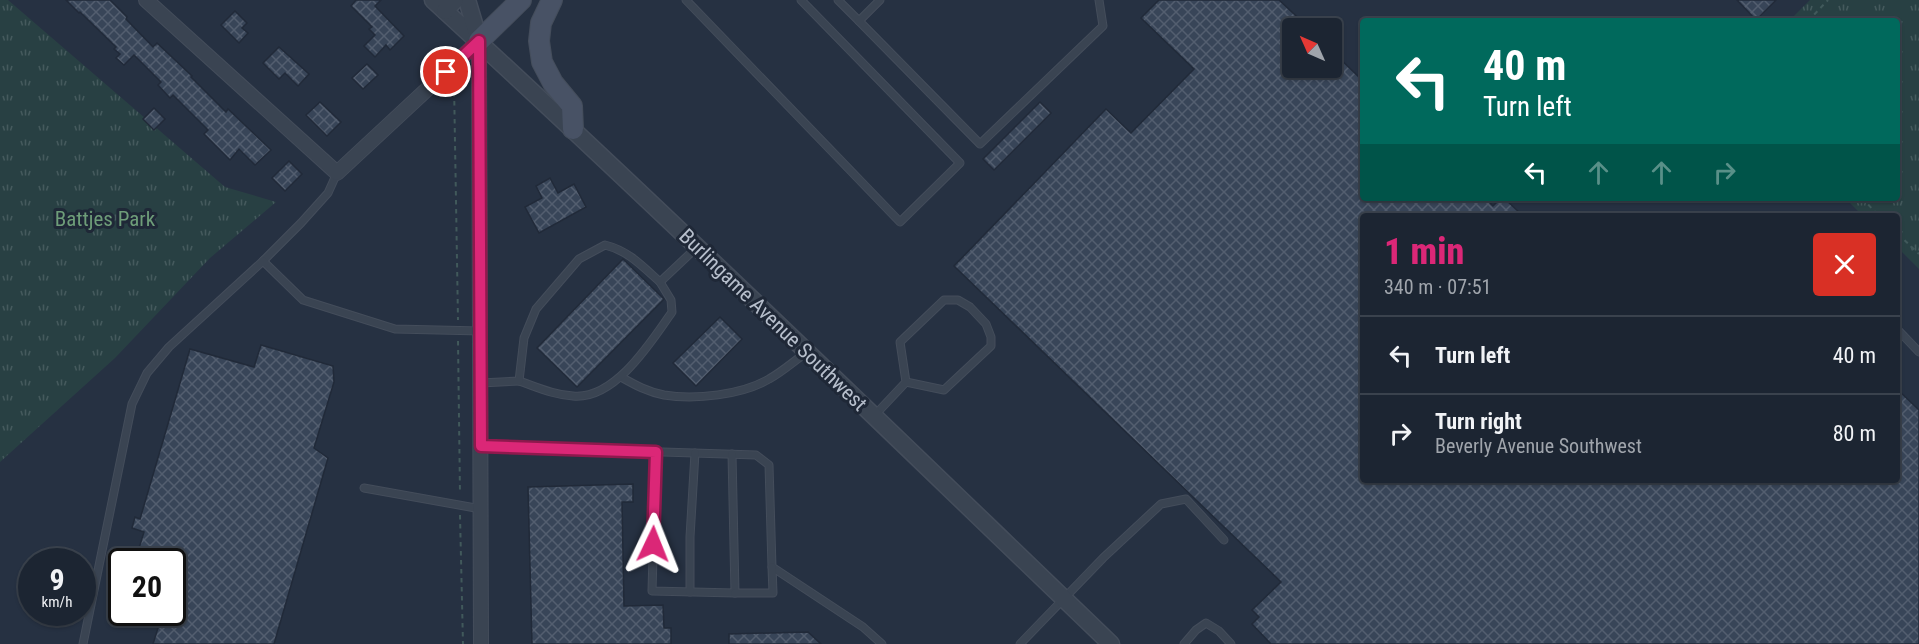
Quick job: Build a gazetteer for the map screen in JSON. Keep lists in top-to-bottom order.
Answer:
{
  "streets": {
    "street": ["Burlingame Avenue Southwest"]
  },
  "parks": ["Battjes Park"],
  "north": "top left",
  "page": {
    "turn": ["40 m", "Turn left"],
    "heading": ["1 min", "340 m · 07:51"],
    "list": [
      {
        "name": "Turn left",
        "value": "40 m"
      },
      {
        "name": "Turn right",
        "note": "Beverly Avenue Southwest",
        "value": "80 m"
      }
    ],
    "speed": "9 km/h",
    "limit": "20"
  }
}
